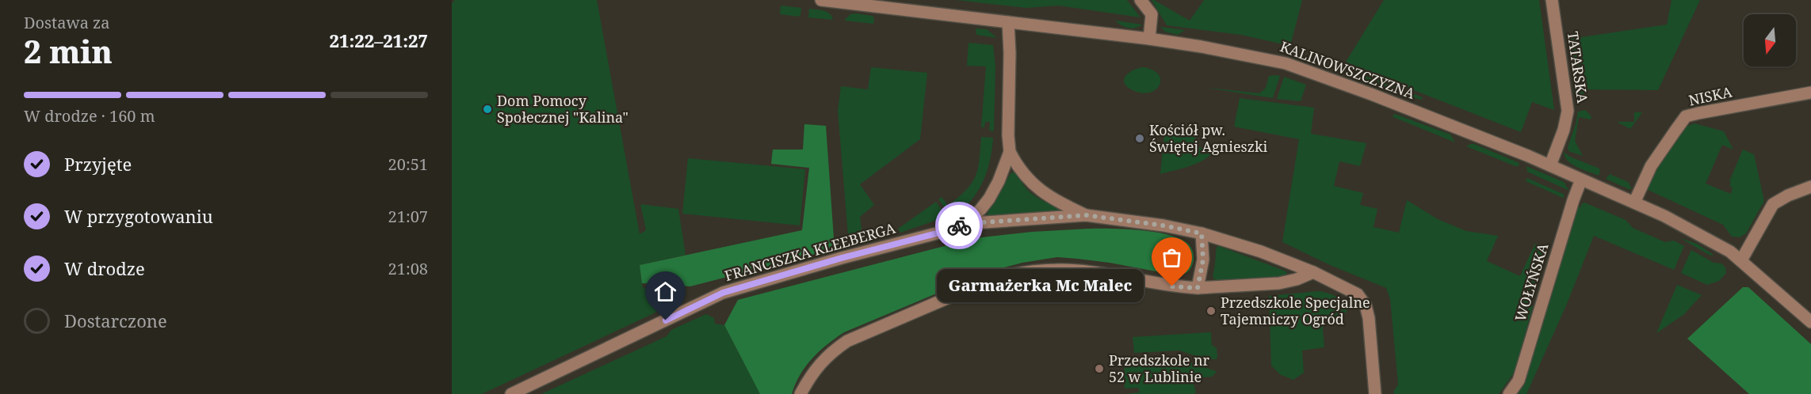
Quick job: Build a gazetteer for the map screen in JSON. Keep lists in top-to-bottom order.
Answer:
{
  "streets": {
    "street": [
      "TATARSKA",
      "KALINOWSZCZYZNA",
      "NISKA",
      "FRANCISZKA KLEEBERGA",
      "WOŁYŃSKA"
    ]
  },
  "crossings": [
    ["TATARSKA", "KALINOWSZCZYZNA"],
    ["KALINOWSZCZYZNA", "NISKA"],
    ["KALINOWSZCZYZNA", "FRANCISZKA KLEEBERGA"],
    ["KALINOWSZCZYZNA", "WOŁYŃSKA"]
  ],
  "places": [
    "Dom Pomocy Społecznej \"Kalina\"",
    "Kościół pw. Świętej Agnieszki",
    "Garmażerka Mc Malec",
    "Przedszkole Specjalne Tajemniczy Ogród",
    "Przedszkole nr 52 w Lublinie"
  ],
  "north": "bottom",
  "page": {
    "heading": ["2 min", "Dostawa za", "21:22–21:27"],
    "bar": "W drodze · 160 m",
    "list": [
      ["Przyjęte", "20:51"],
      ["W przygotowaniu", "21:07"],
      ["W drodze", "21:08"],
      "Dostarczone"
    ],
    "bubble": "Garmażerka Mc Malec"
  }
}
